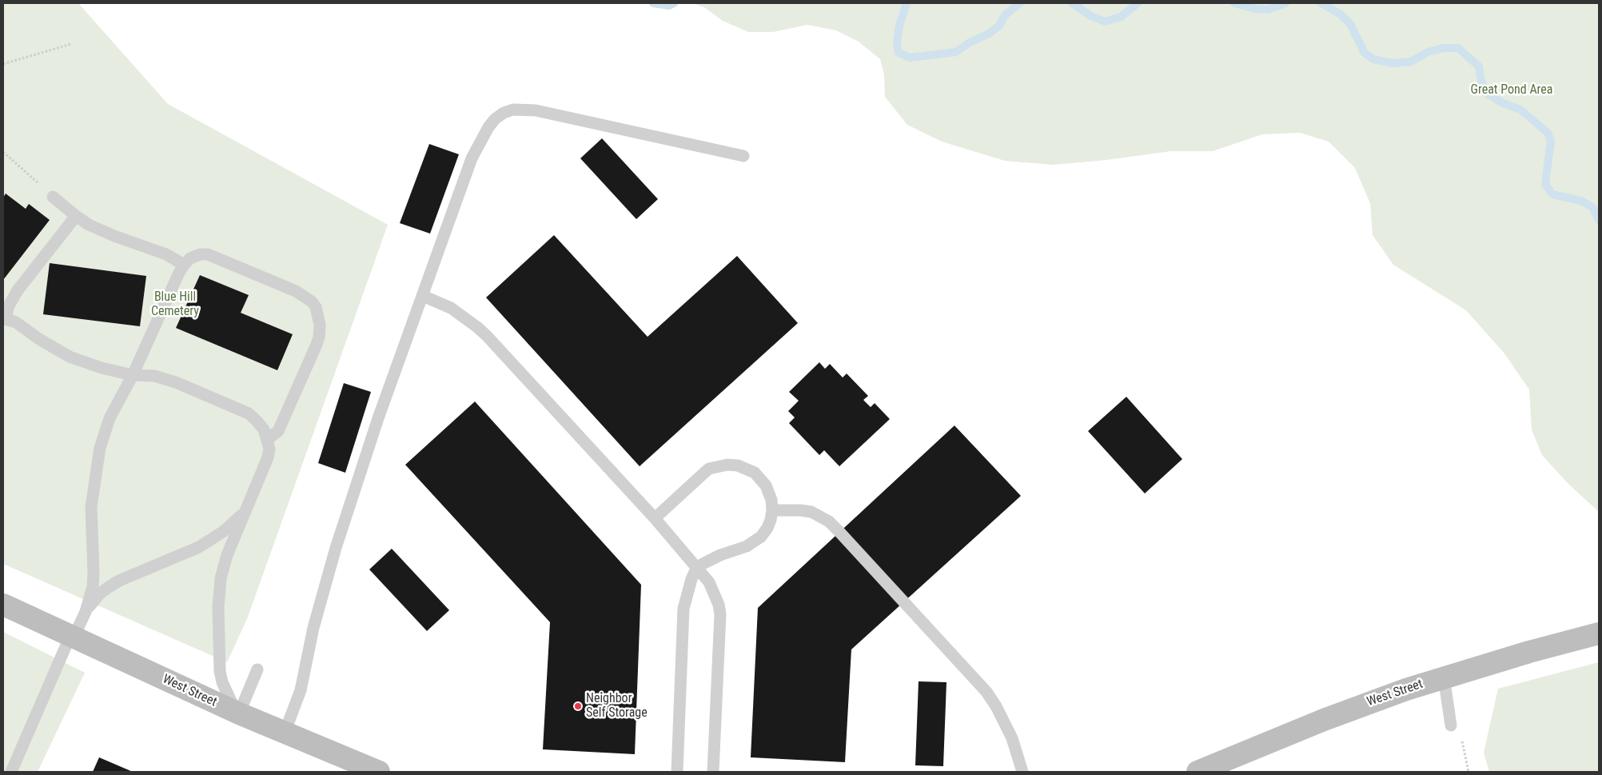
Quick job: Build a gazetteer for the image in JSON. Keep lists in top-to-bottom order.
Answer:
{
  "streets": {
    "main road": ["West Street"]
  },
  "parks": ["Great Pond Area", "Blue Hill Cemetery"],
  "places": ["Neighbor Self Storage"]
}
